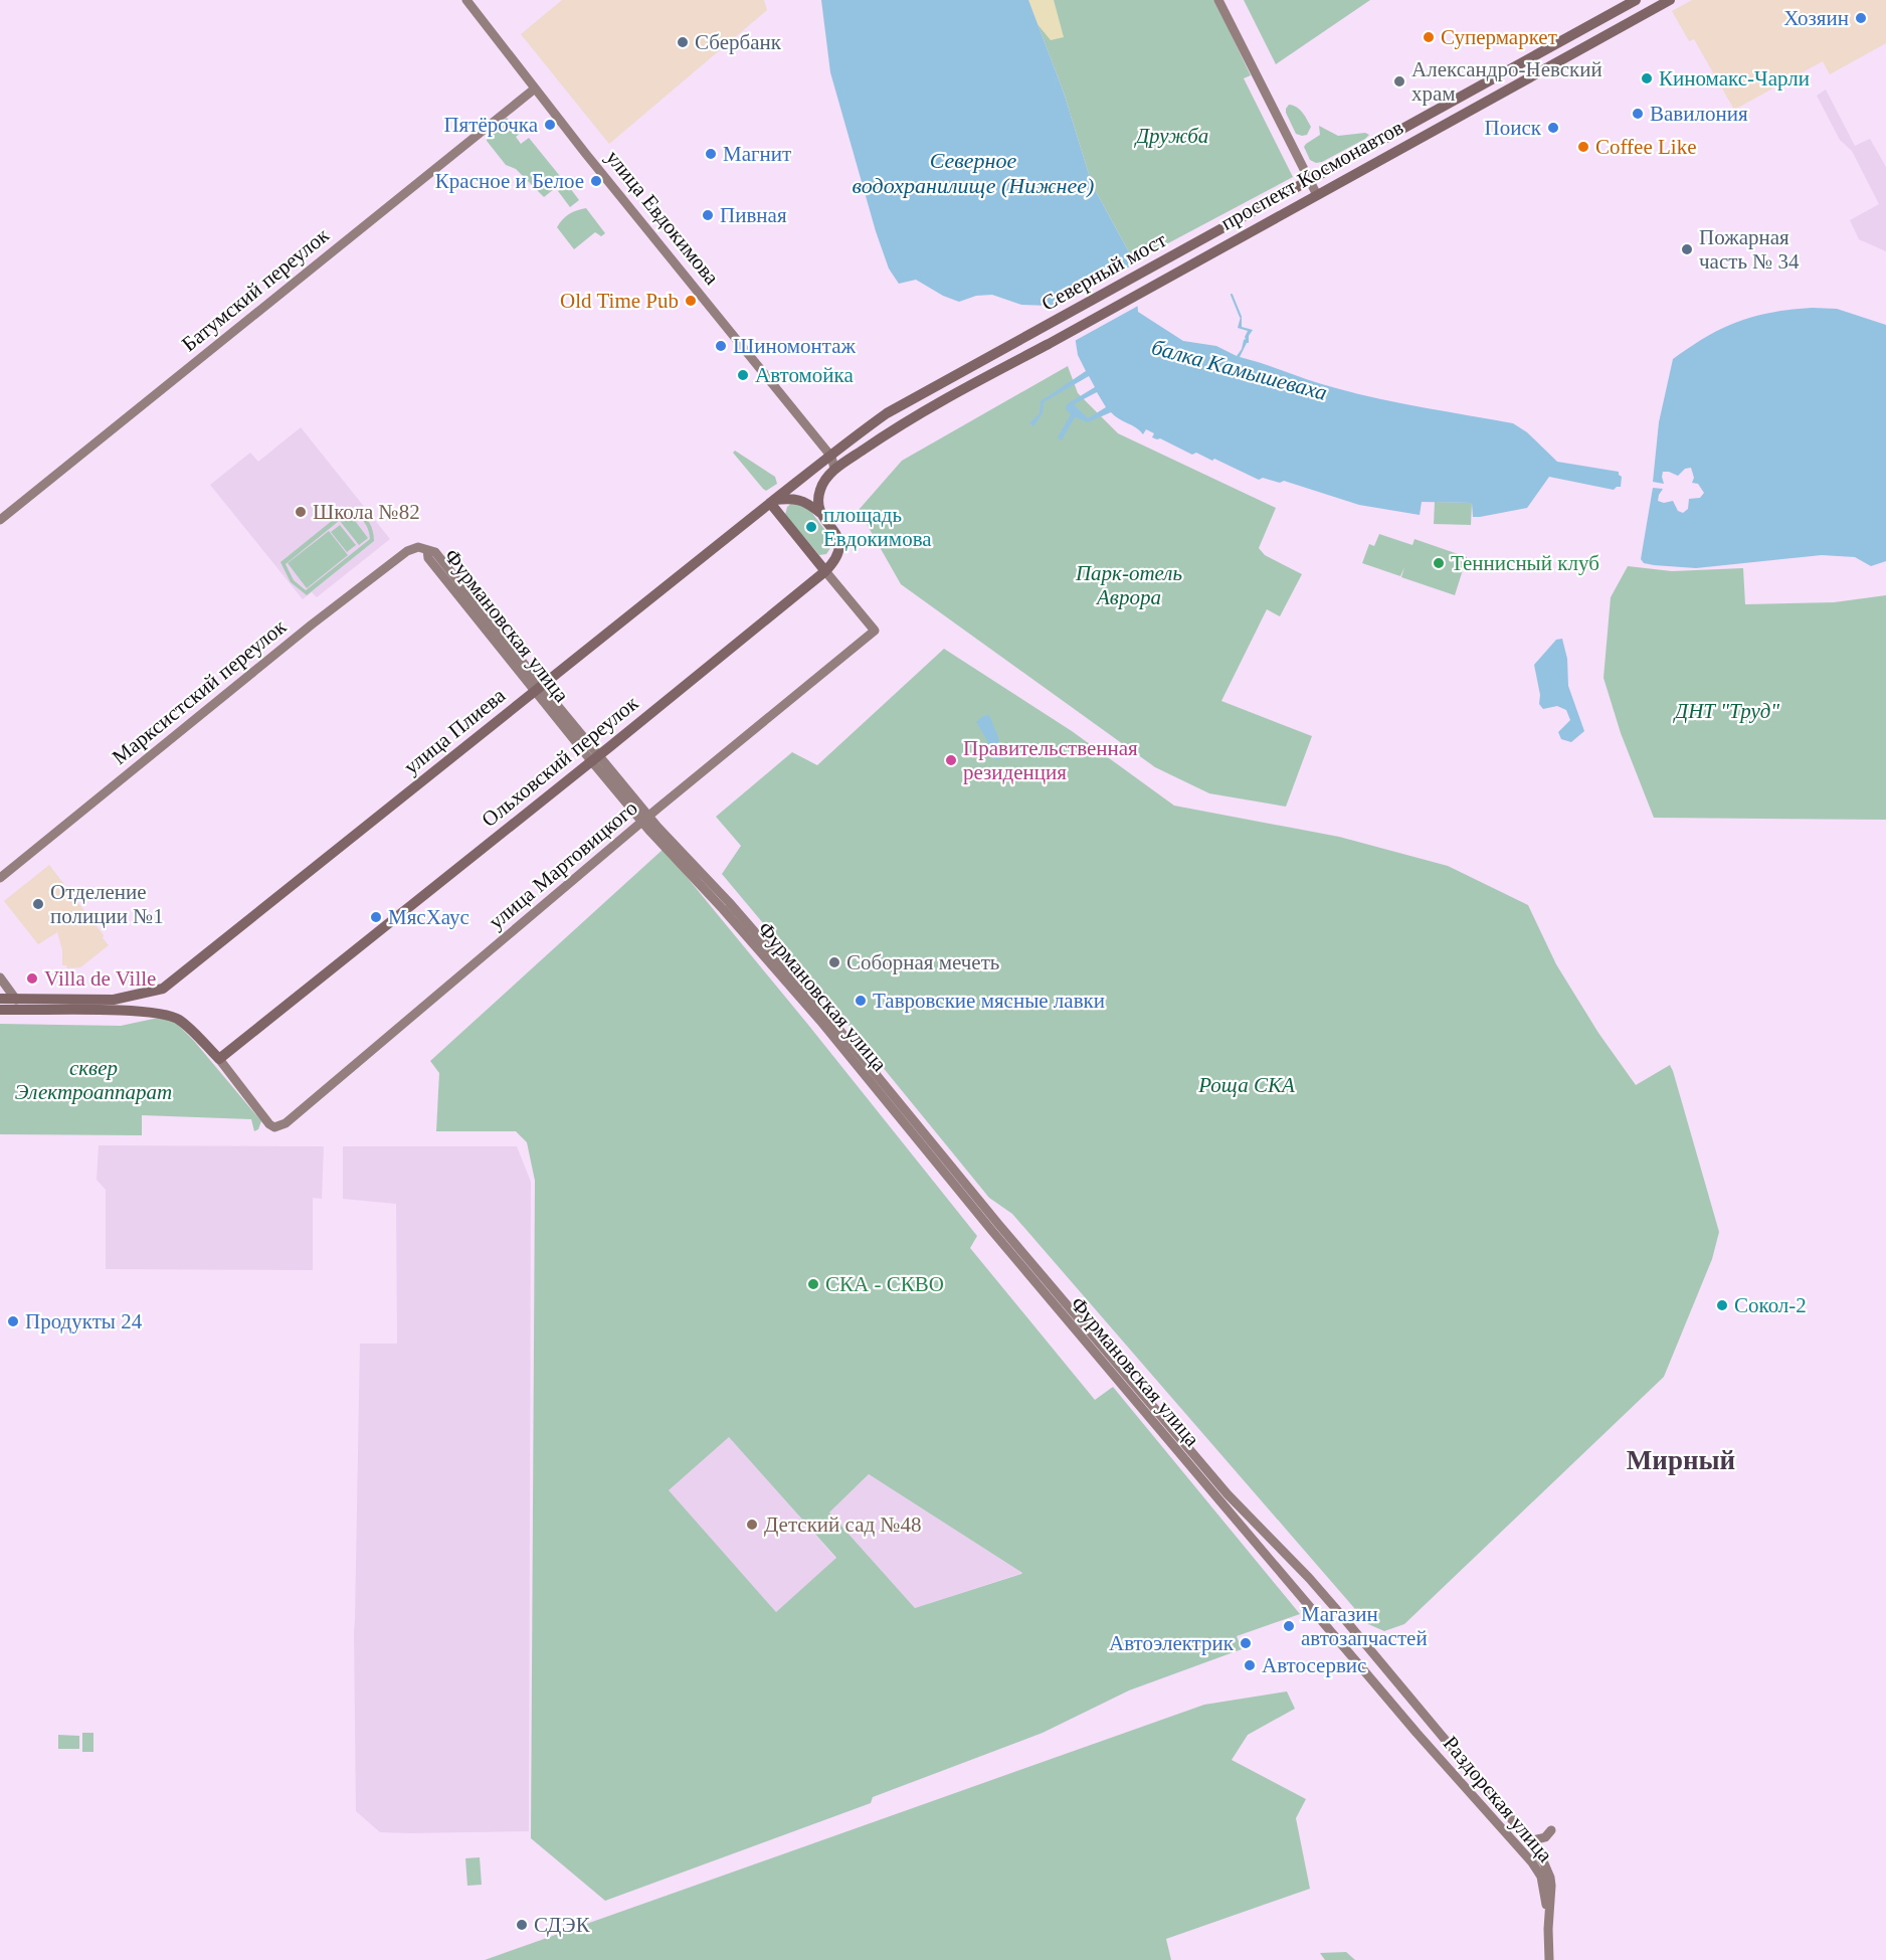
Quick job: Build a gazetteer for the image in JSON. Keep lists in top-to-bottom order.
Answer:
{
  "streets": {
    "main road": [
      "проспект Космонавтов",
      "улица Евдокимова",
      "Северный мост",
      "Батумский переулок",
      "Фурмановская улица",
      "Марксистский переулок",
      "улица Плиева",
      "Ольховский переулок",
      "улица Мартовицкого",
      "Раздорская улица"
    ]
  },
  "crossings": [
    ["проспект Космонавтов", "Северный мост"],
    ["улица Евдокимова", "Северный мост"],
    ["улица Евдокимова", "Батумский переулок"],
    ["Фурмановская улица", "Марксистский переулок"],
    ["Фурмановская улица", "улица Плиева"],
    ["Фурмановская улица", "Ольховский переулок"],
    ["Фурмановская улица", "улица Мартовицкого"],
    ["Фурмановская улица", "Раздорская улица"],
    ["Ольховский переулок", "улица Мартовицкого"]
  ],
  "districts": ["Мирный"],
  "water": ["Северное водохранилище (Нижнее)", "балка Камышеваха"],
  "parks": [
    "Дружба",
    "Парк-отель Аврора",
    "ДНТ \"Труд\"",
    "cквер Электроаппарат",
    "Роща СКА"
  ],
  "places": [
    "Хозяин",
    "Супермаркет",
    "Сбербанк",
    "Киномакс-Чарли",
    "Александро-Невский храм",
    "Вавилония",
    "Пятёрочка",
    "Поиск",
    "Coffee Like",
    "Магнит",
    "Красное и Белое",
    "Пивная",
    "Пожарная часть № 34",
    "Old Time Pub",
    "Шиномонтаж",
    "Автомойка",
    "Школа №82",
    "площадь Евдокимова",
    "Теннисный клуб",
    "Правительственная резиденция",
    "Отделение полиции №1",
    "МясХаус",
    "Соборная мечеть",
    "Villa de Ville",
    "Тавровские мясные лавки",
    "СКА - СКВО",
    "Сокол-2",
    "Продукты 24",
    "Детский сад №48",
    "Магазин автозапчастей",
    "Автоэлектрик",
    "Автосервис",
    "СДЭК"
  ]
}
